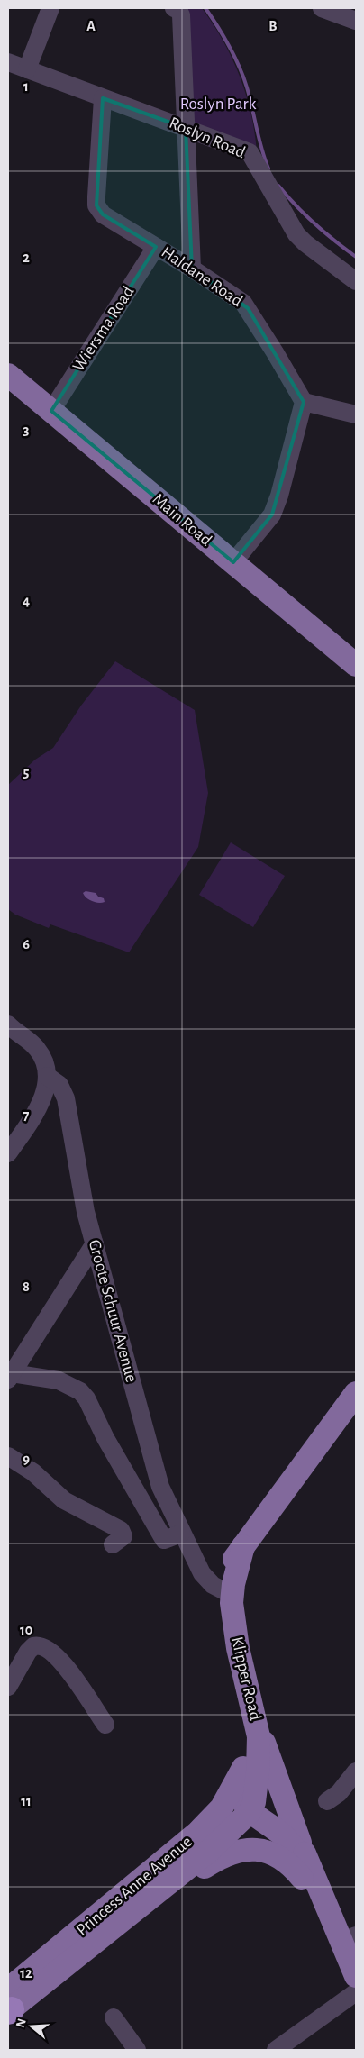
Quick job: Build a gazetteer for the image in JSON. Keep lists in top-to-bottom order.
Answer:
{
  "streets": {
    "main road": ["Main Road", "Klipper Road", "Princess Anne Avenue"],
    "street": [
      "Roslyn Road",
      "Haldane Road",
      "Wiersma Road",
      "Groote Schuur Avenue"
    ]
  },
  "crossings": [
    ["Roslyn Road", "Haldane Road"],
    ["Haldane Road", "Wiersma Road"],
    ["Wiersma Road", "Main Road"],
    ["Groote Schuur Avenue", "Klipper Road"],
    ["Klipper Road", "Princess Anne Avenue"]
  ],
  "parks": ["Roslyn Park"],
  "north": "left",
  "grid": {
    "columns": ["A", "B"],
    "rows": [
      "1",
      "2",
      "3",
      "4",
      "5",
      "6",
      "7",
      "8",
      "9",
      "10",
      "11",
      "12"
    ]
  }
}
